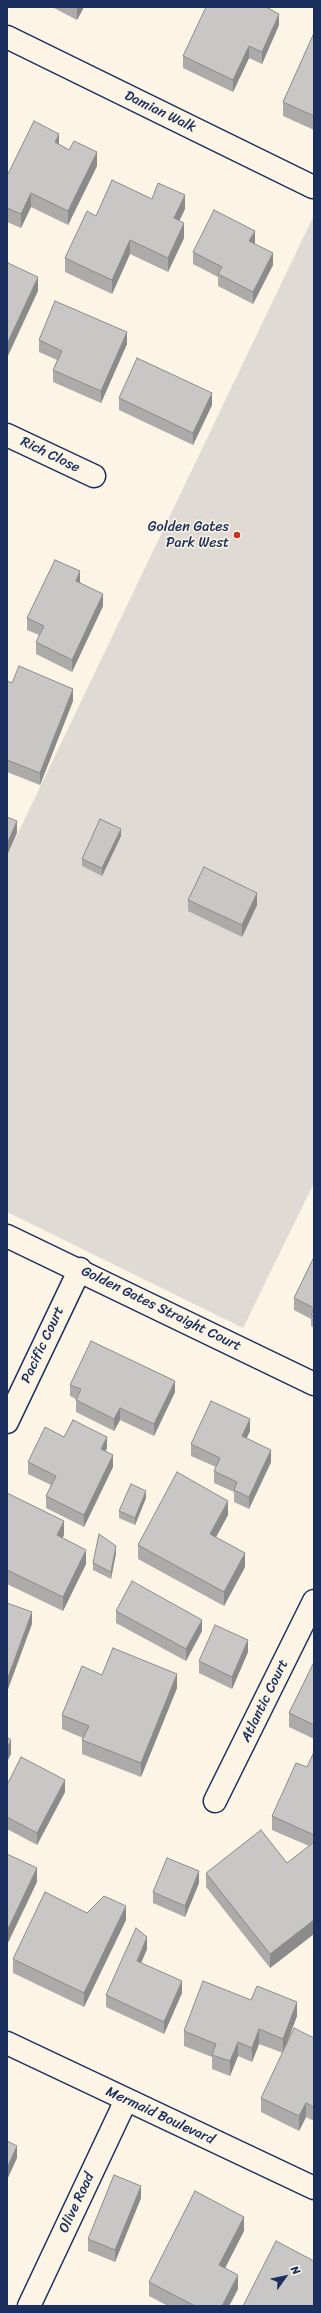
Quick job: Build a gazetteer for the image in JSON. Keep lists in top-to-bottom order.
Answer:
{
  "streets": {
    "street": [
      "Damian Walk",
      "Rich Close",
      "Golden Gates Straight Court",
      "Pacific Court",
      "Atlantic Court",
      "Mermaid Boulevard",
      "Olive Road"
    ]
  },
  "crossings": [
    ["Golden Gates Straight Court", "Pacific Court"],
    ["Mermaid Boulevard", "Olive Road"]
  ],
  "places": ["Golden Gates Park West"],
  "north": "top right"
}
